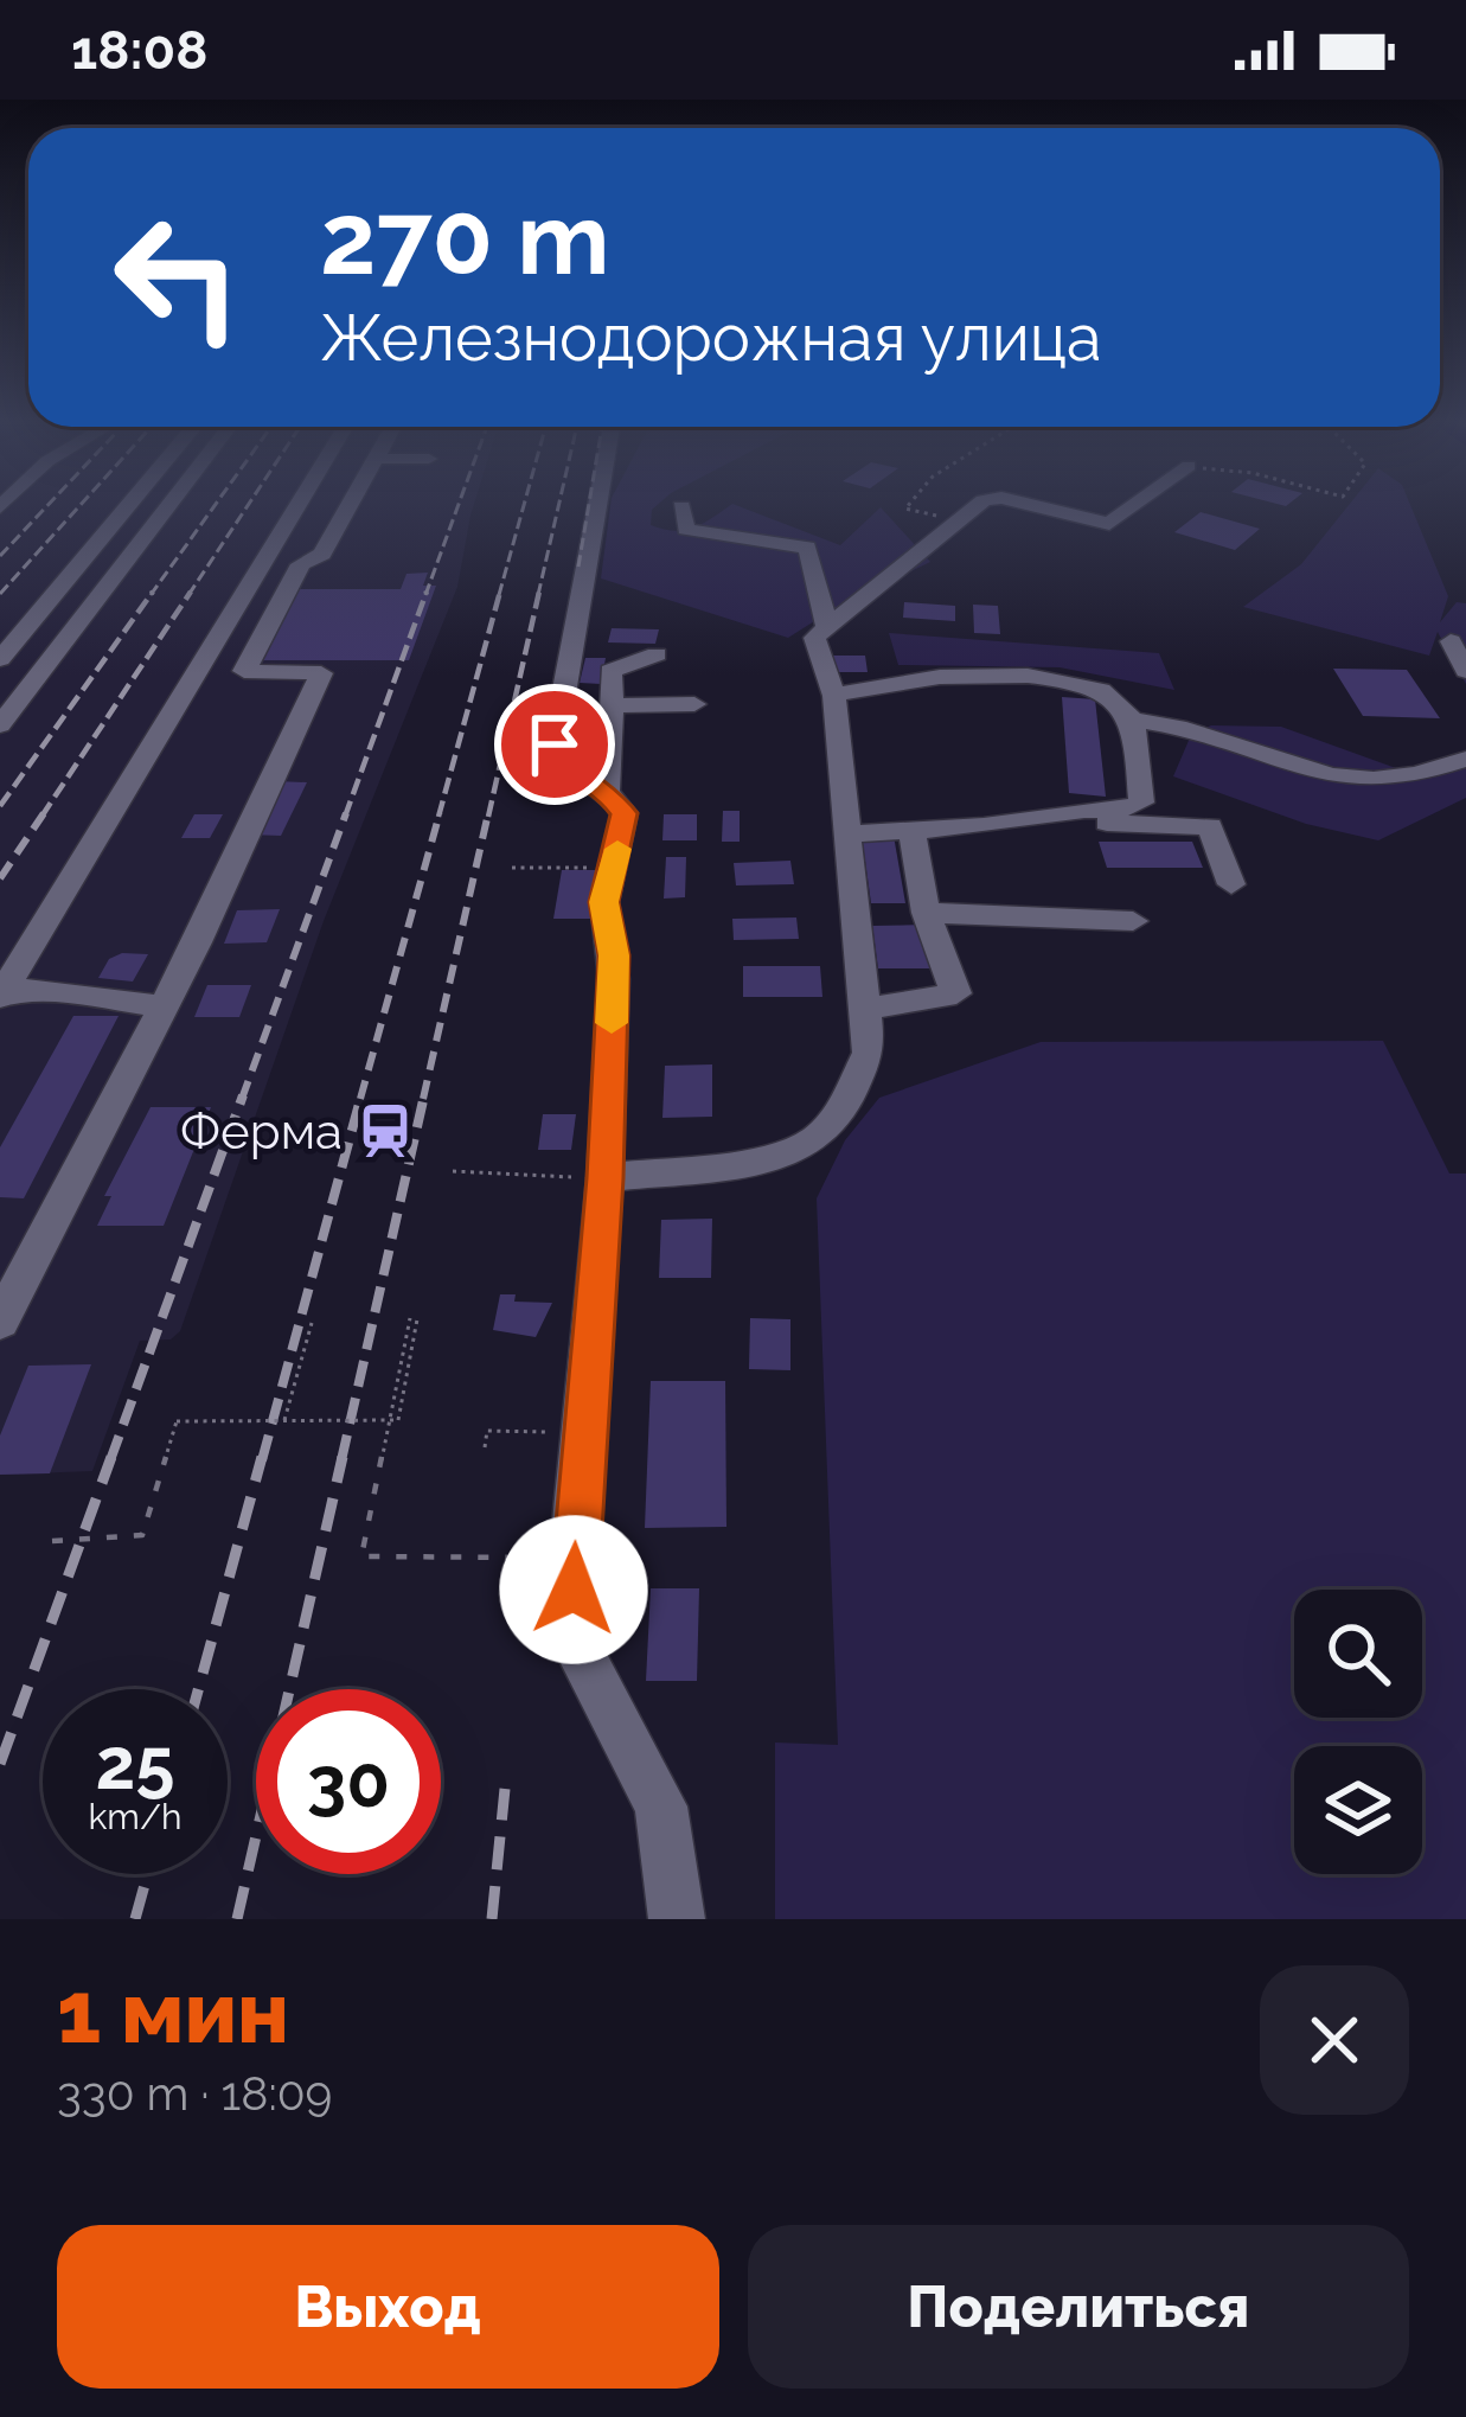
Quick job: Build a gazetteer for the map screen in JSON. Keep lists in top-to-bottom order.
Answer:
{
  "places": {
    "station": ["Ферма"]
  },
  "page": {
    "status": "18:08",
    "turn": ["270 m", "Железнодорожная улица"],
    "speed": "25 km/h",
    "limit": "30",
    "heading": ["1 мин", "330 m · 18:09"],
    "buttons": ["Выход", "Поделиться"]
  }
}
